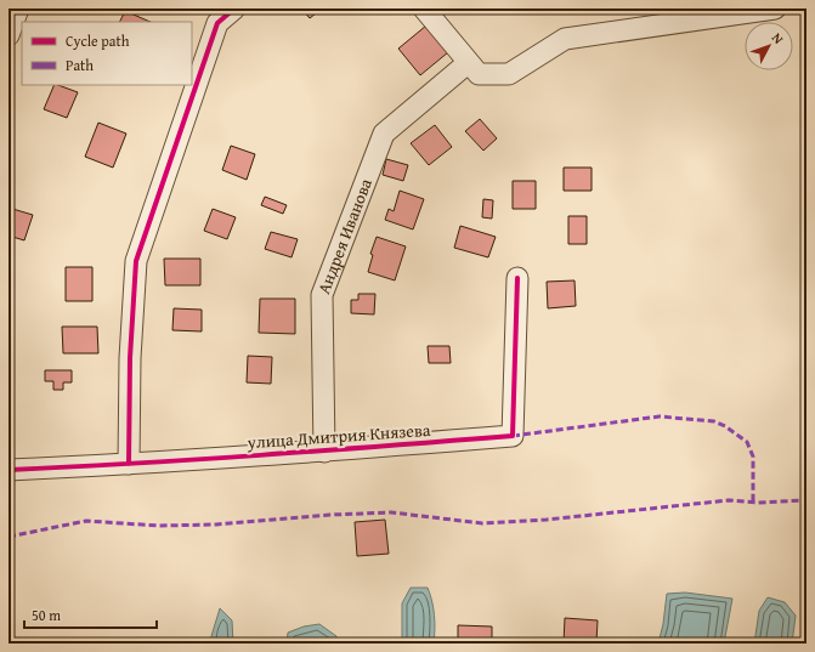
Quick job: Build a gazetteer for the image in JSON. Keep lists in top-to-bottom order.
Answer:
{
  "streets": {
    "street": ["Андрея Иванова", "улица Дмитрия Князева"]
  },
  "crossings": [
    ["Андрея Иванова", "улица Дмитрия Князева"]
  ],
  "legend": ["Cycle path", "Path"],
  "scale_bar": "50 m",
  "north": "top right"
}
